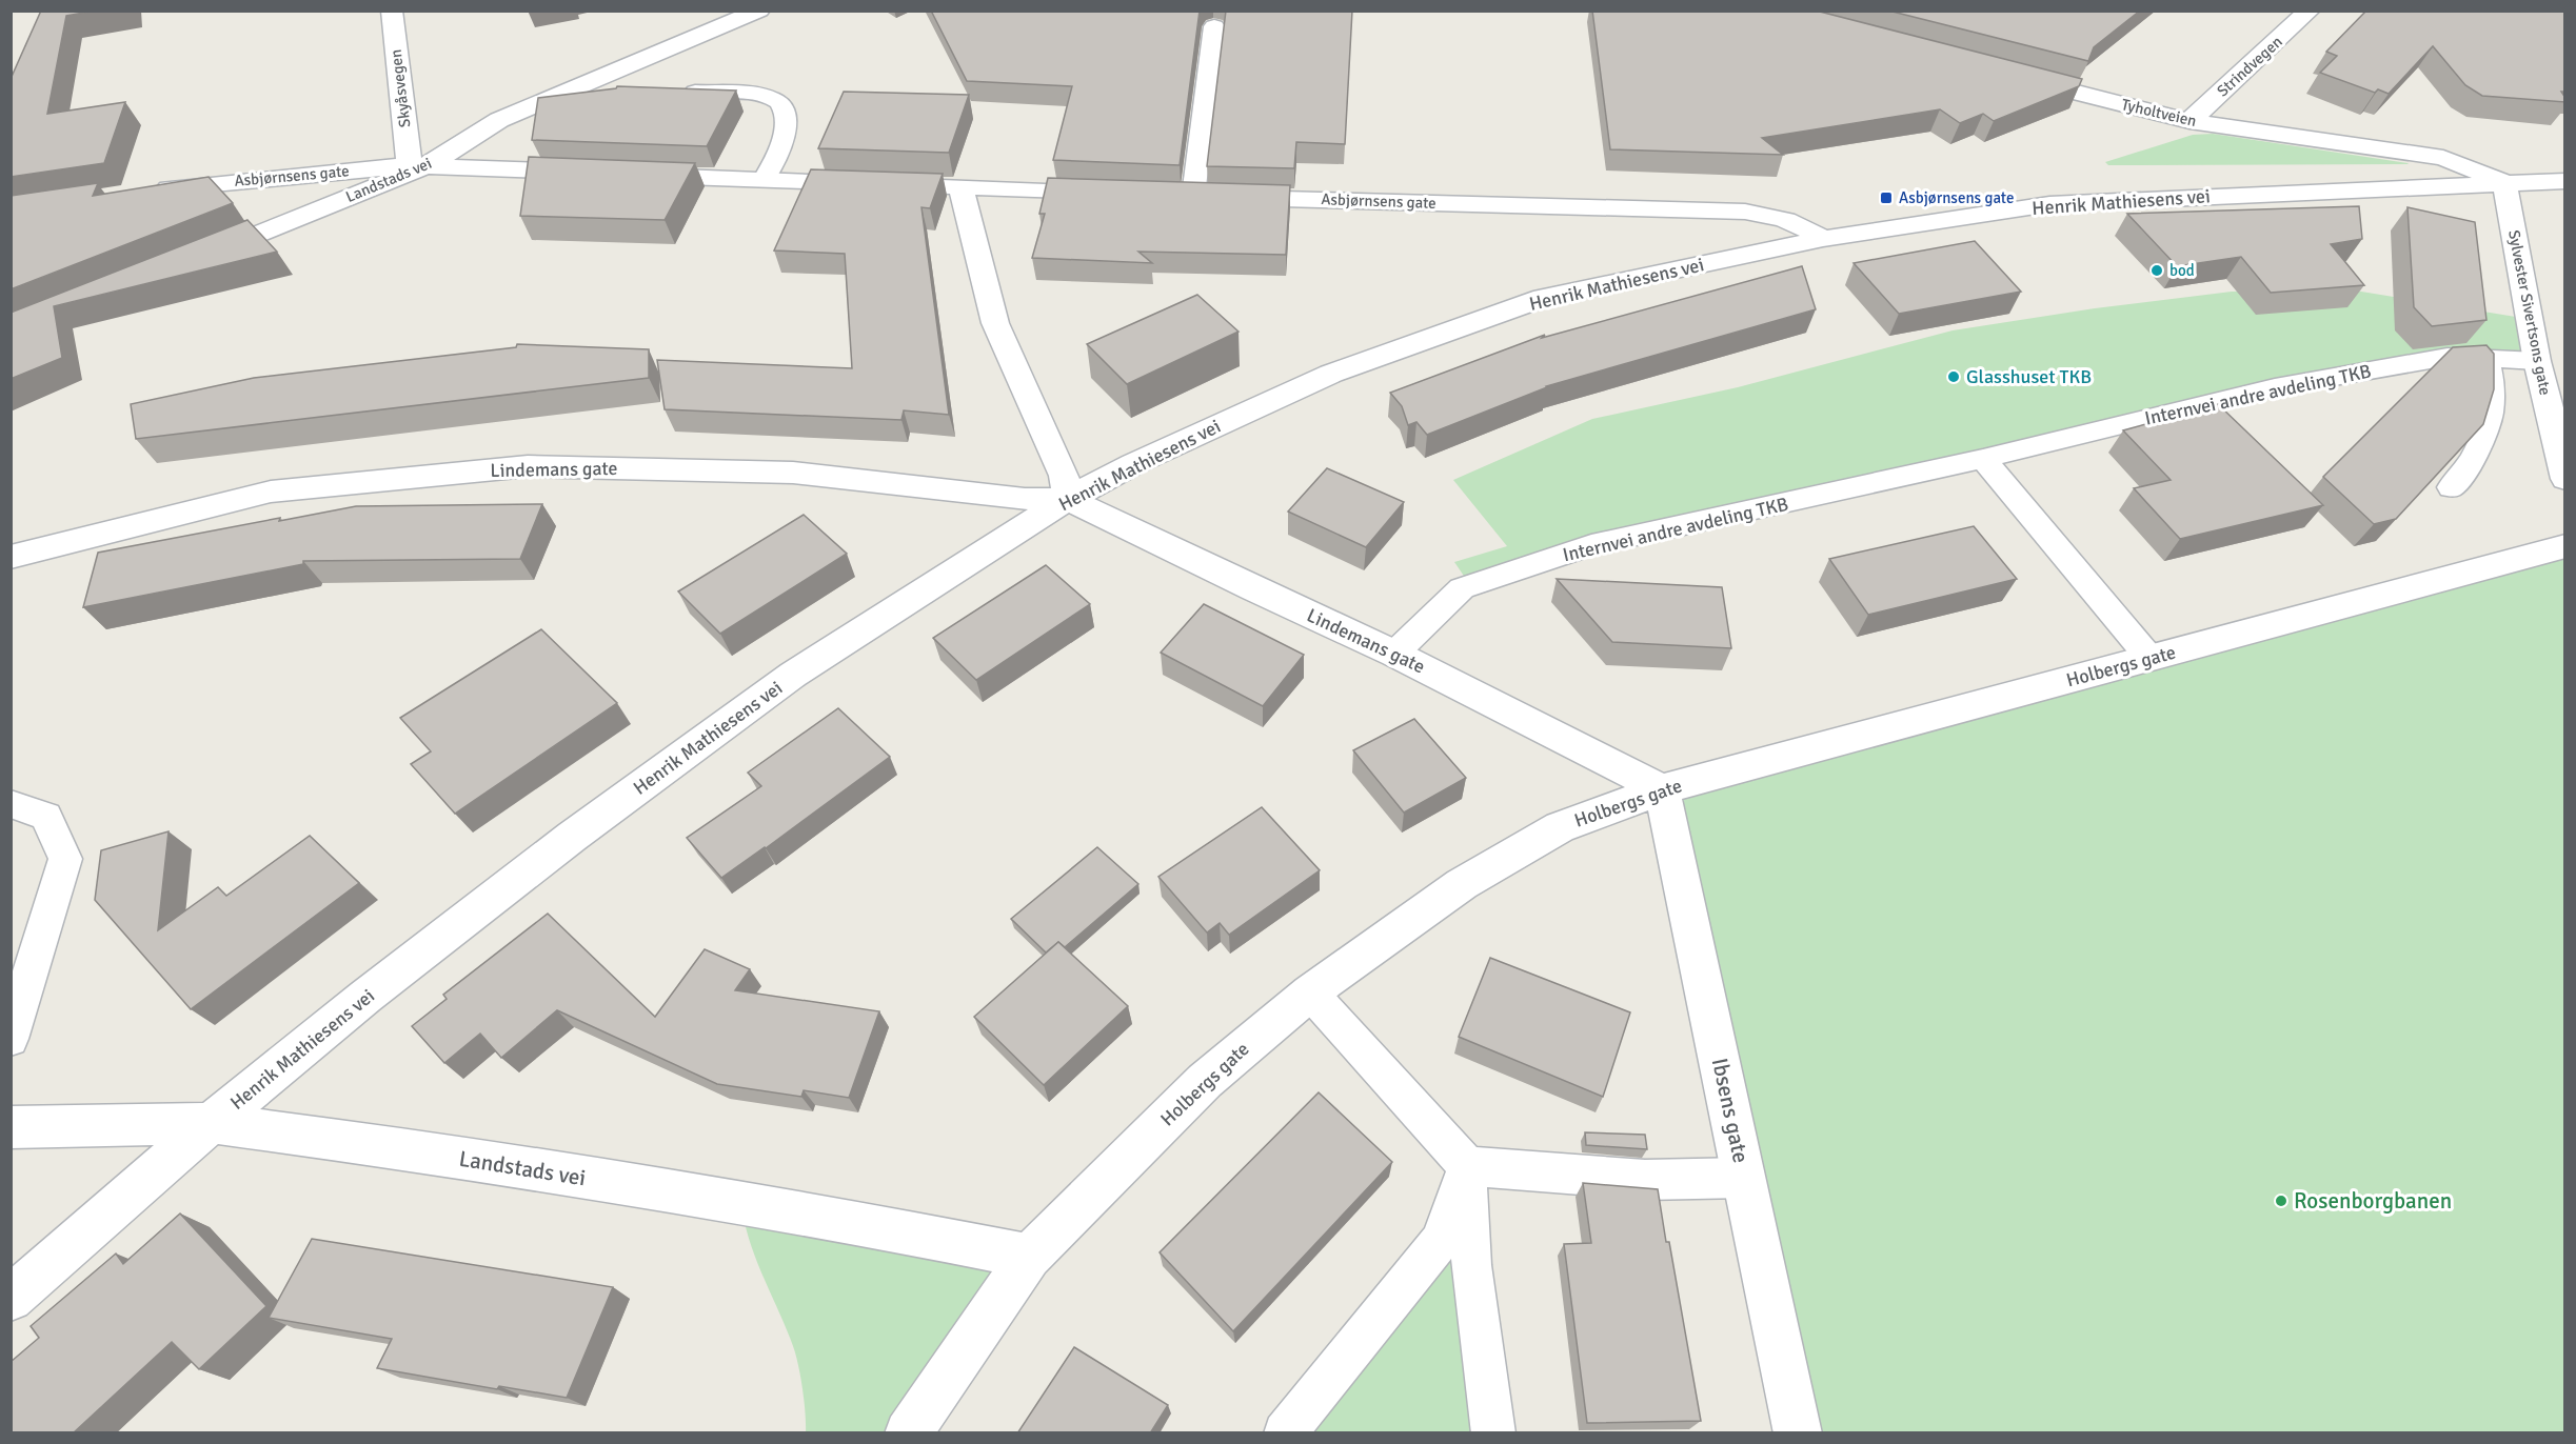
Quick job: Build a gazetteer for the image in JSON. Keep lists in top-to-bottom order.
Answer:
{
  "streets": {
    "street": [
      "Strindvegen",
      "Skyåsvegen",
      "Tyholtveien",
      "Asbjørnsens gate",
      "Landstads vei",
      "Henrik Mathiesens vei",
      "Sylvester Sivertsons gate",
      "Lindemans gate",
      "Holbergs gate",
      "Ibsens gate"
    ],
    "lane": ["Internvei andre avdeling TKB"]
  },
  "crossings": [
    ["Strindvegen", "Tyholtveien"],
    ["Skyåsvegen", "Asbjørnsens gate"],
    ["Skyåsvegen", "Landstads vei"],
    ["Tyholtveien", "Henrik Mathiesens vei"],
    ["Tyholtveien", "Sylvester Sivertsons gate"],
    ["Asbjørnsens gate", "Landstads vei"],
    ["Asbjørnsens gate", "Henrik Mathiesens vei"],
    ["Landstads vei", "Henrik Mathiesens vei"],
    ["Landstads vei", "Holbergs gate"],
    ["Henrik Mathiesens vei", "Sylvester Sivertsons gate"],
    ["Henrik Mathiesens vei", "Lindemans gate"],
    ["Sylvester Sivertsons gate", "Internvei andre avdeling TKB"],
    ["Internvei andre avdeling TKB", "Lindemans gate"],
    ["Lindemans gate", "Holbergs gate"],
    ["Lindemans gate", "Ibsens gate"],
    ["Holbergs gate", "Ibsens gate"]
  ],
  "places": {
    "transit": ["Asbjørnsens gate"],
    "other": ["bod", "Glasshuset TKB", "Rosenborgbanen"]
  }
}
